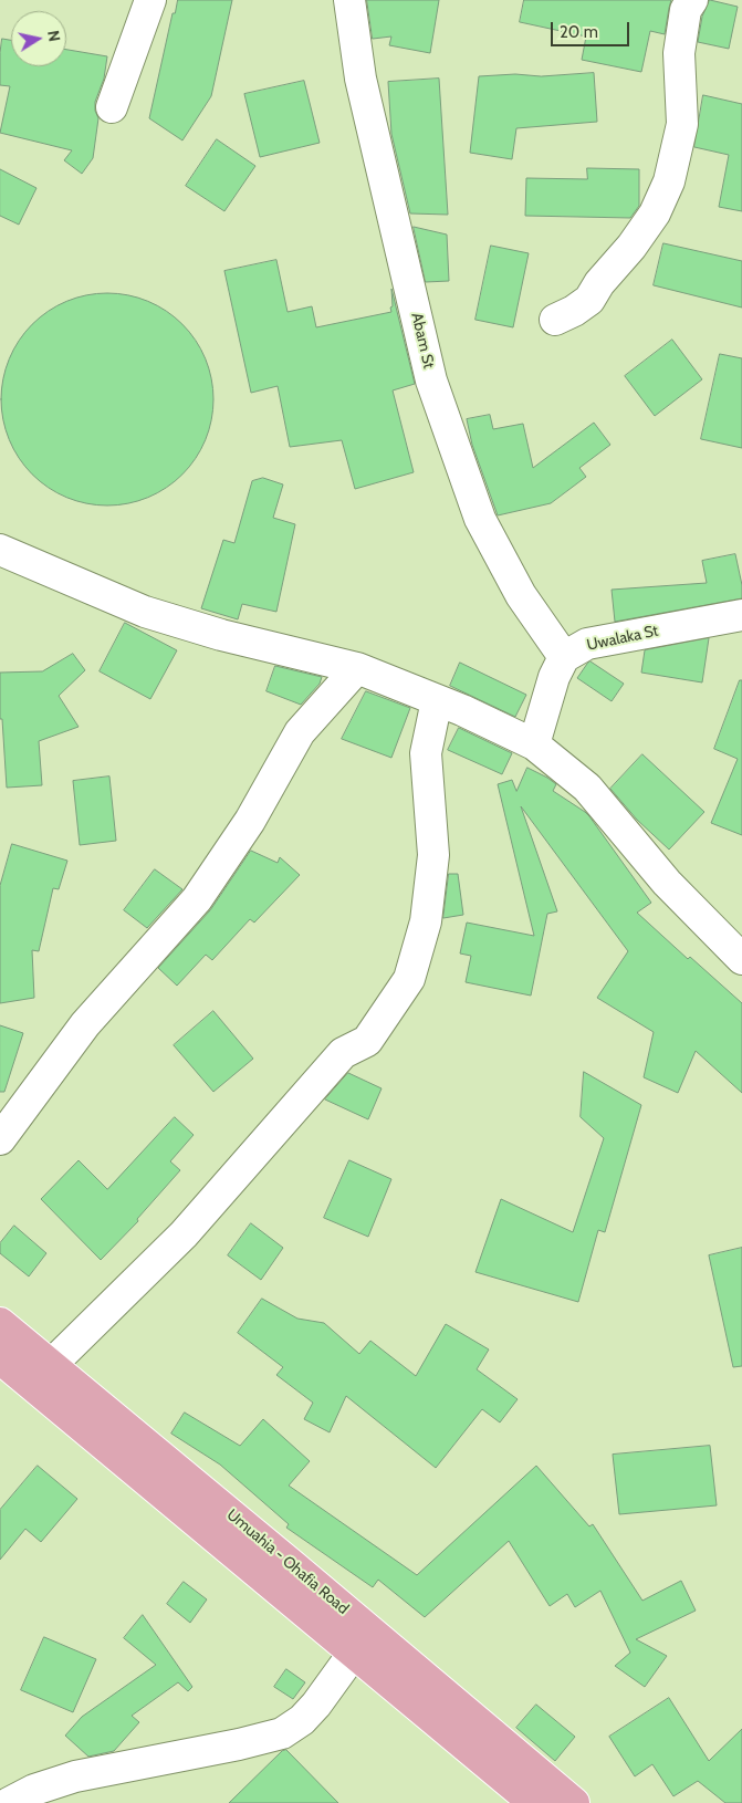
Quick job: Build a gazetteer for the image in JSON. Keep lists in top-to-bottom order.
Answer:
{
  "streets": {
    "main road": ["Umuahia - Ohafia Road"],
    "street": ["Abam St", "Uwalaka St"]
  },
  "crossings": [
    ["Abam St", "Uwalaka St"]
  ],
  "scale_bar": "20 m",
  "north": "right"
}
